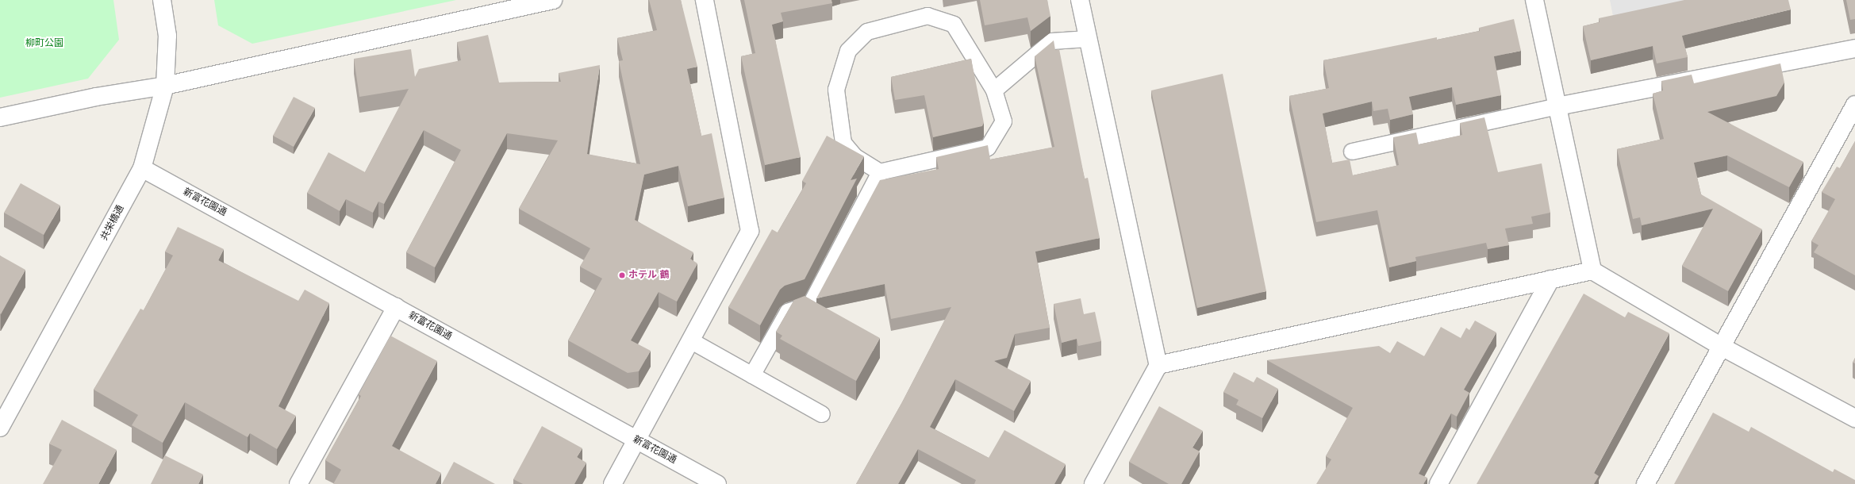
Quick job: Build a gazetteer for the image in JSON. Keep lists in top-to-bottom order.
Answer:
{
  "streets": {
    "street": ["新富花園通", "共栄橋通"]
  },
  "crossings": [
    ["新富花園通", "共栄橋通"]
  ],
  "parks": ["柳町公園"],
  "places": ["ホテル 鶴"]
}
